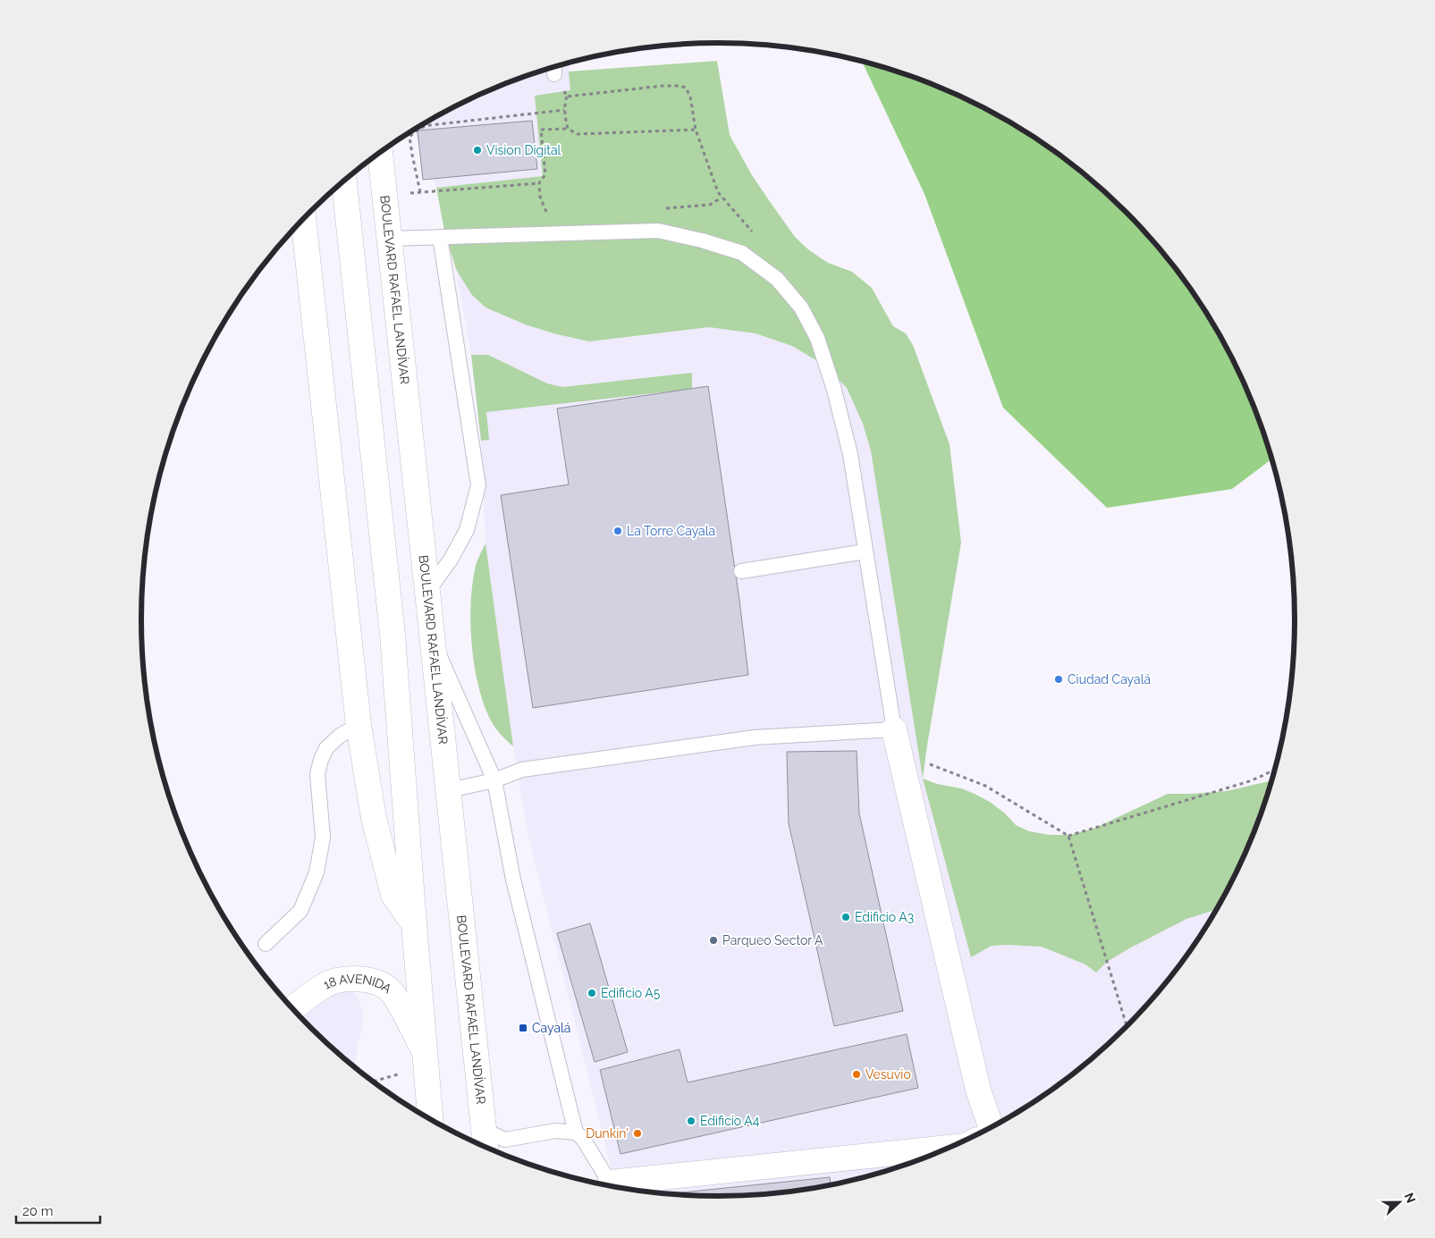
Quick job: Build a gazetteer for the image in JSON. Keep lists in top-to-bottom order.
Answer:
{
  "streets": {
    "main road": ["BOULEVARD RAFAEL LANDÍVAR", "18 AVENIDA"]
  },
  "places": {
    "other": [
      "Vision Digital",
      "La Torre Cayala",
      "Ciudad Cayalá",
      "Edificio A3",
      "Parqueo Sector A",
      "Edificio A5",
      "Vesuvio",
      "Edificio A4",
      "Dunkin'"
    ],
    "transit": ["Cayalá"]
  },
  "scale_bar": "20 m",
  "north": "right"
}
